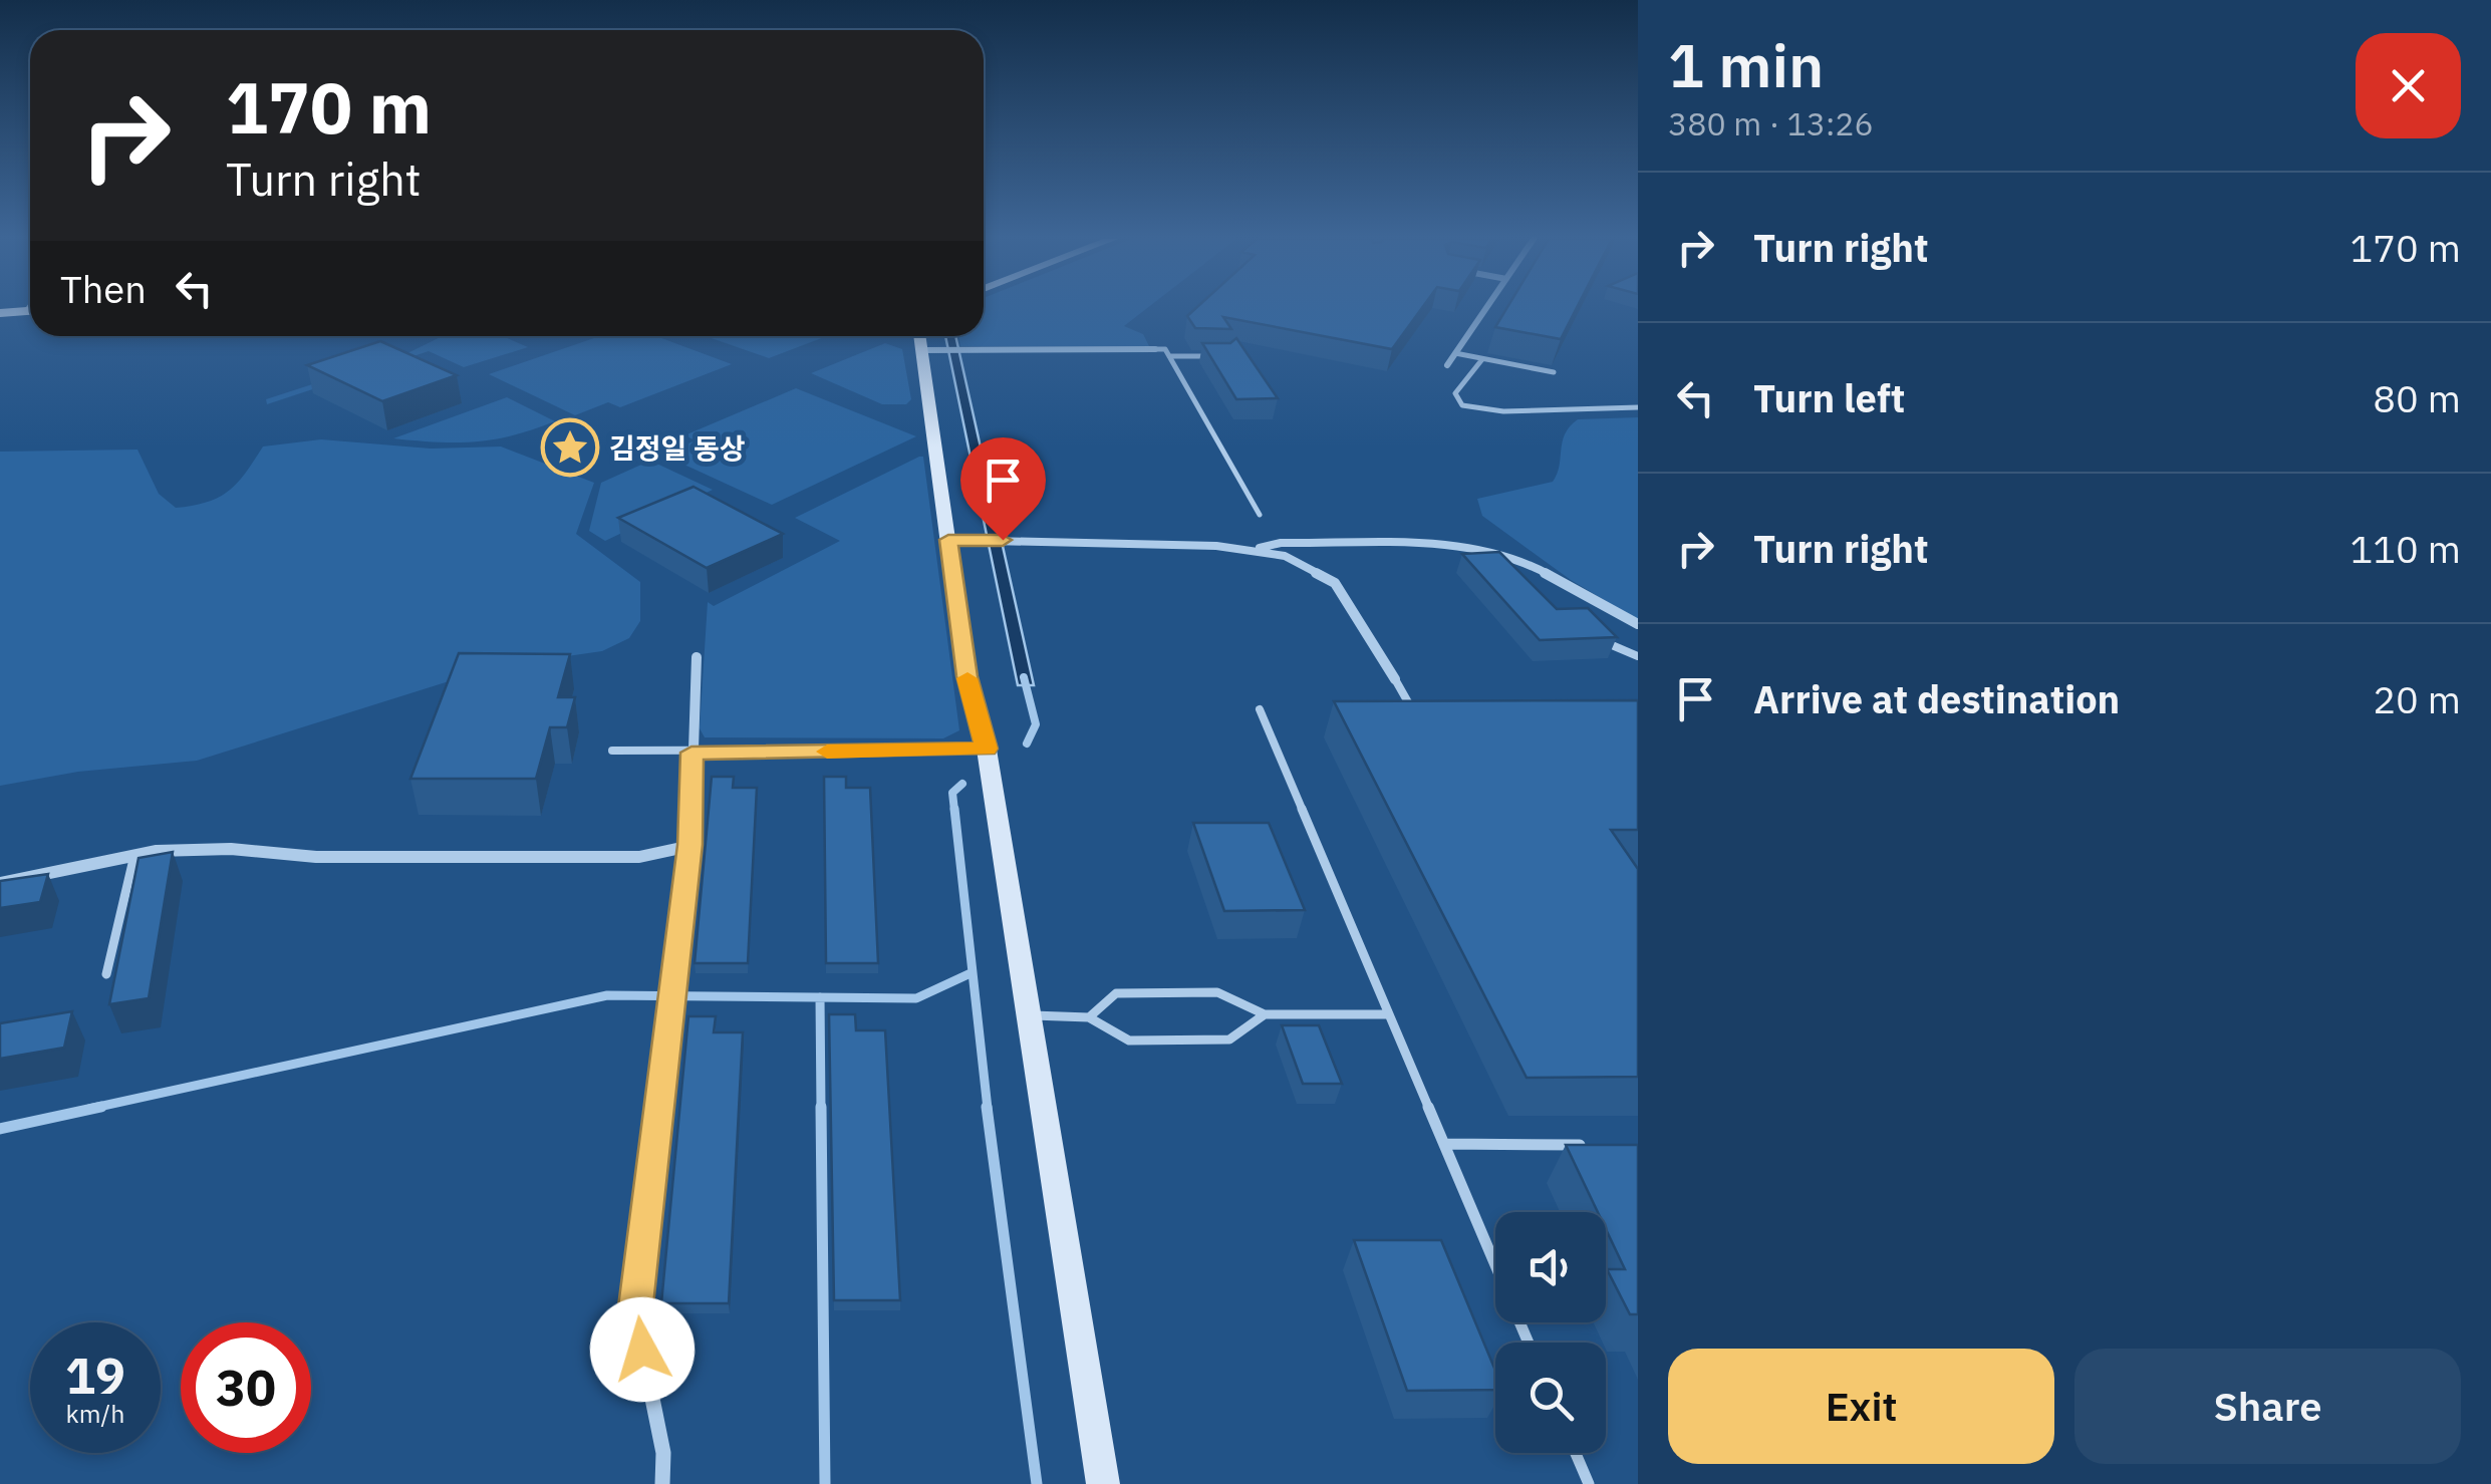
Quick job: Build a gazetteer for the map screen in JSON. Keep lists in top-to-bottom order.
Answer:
{
  "places": {
    "place": ["김정일 동상"]
  },
  "page": {
    "heading": ["1 min", "380 m · 13:26"],
    "turn": ["170 m", "Turn right"],
    "list": [
      {
        "name": "Turn right",
        "value": "170 m"
      },
      {
        "name": "Turn left",
        "value": "80 m"
      },
      {
        "name": "Turn right",
        "value": "110 m"
      },
      {
        "name": "Arrive at destination",
        "value": "20 m"
      }
    ],
    "then": "Then",
    "speed": "19 km/h",
    "limit": "30",
    "buttons": ["Exit", "Share"]
  }
}
